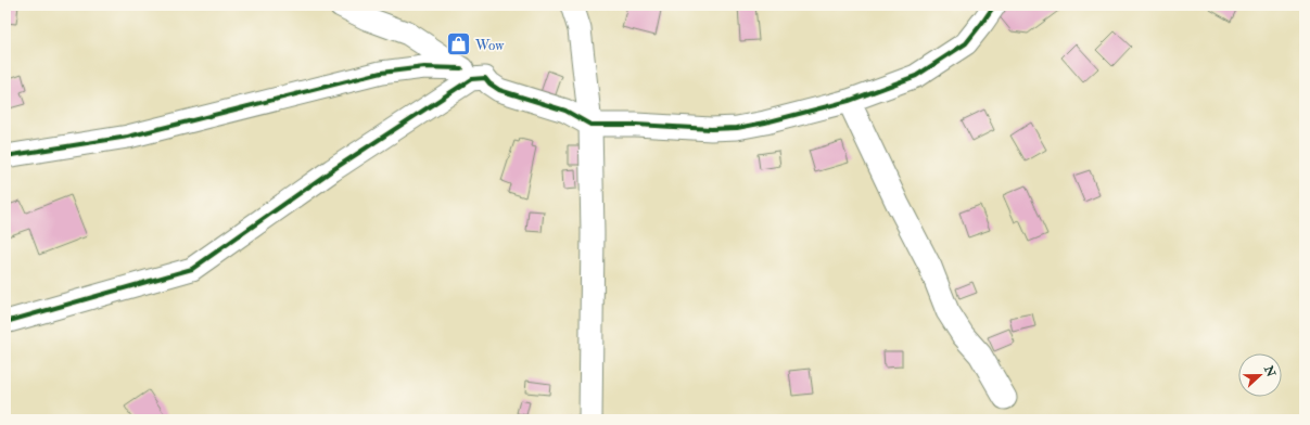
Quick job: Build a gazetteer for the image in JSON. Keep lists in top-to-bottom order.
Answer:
{
  "places": {
    "shop": ["Wow"]
  },
  "north": "right"
}
